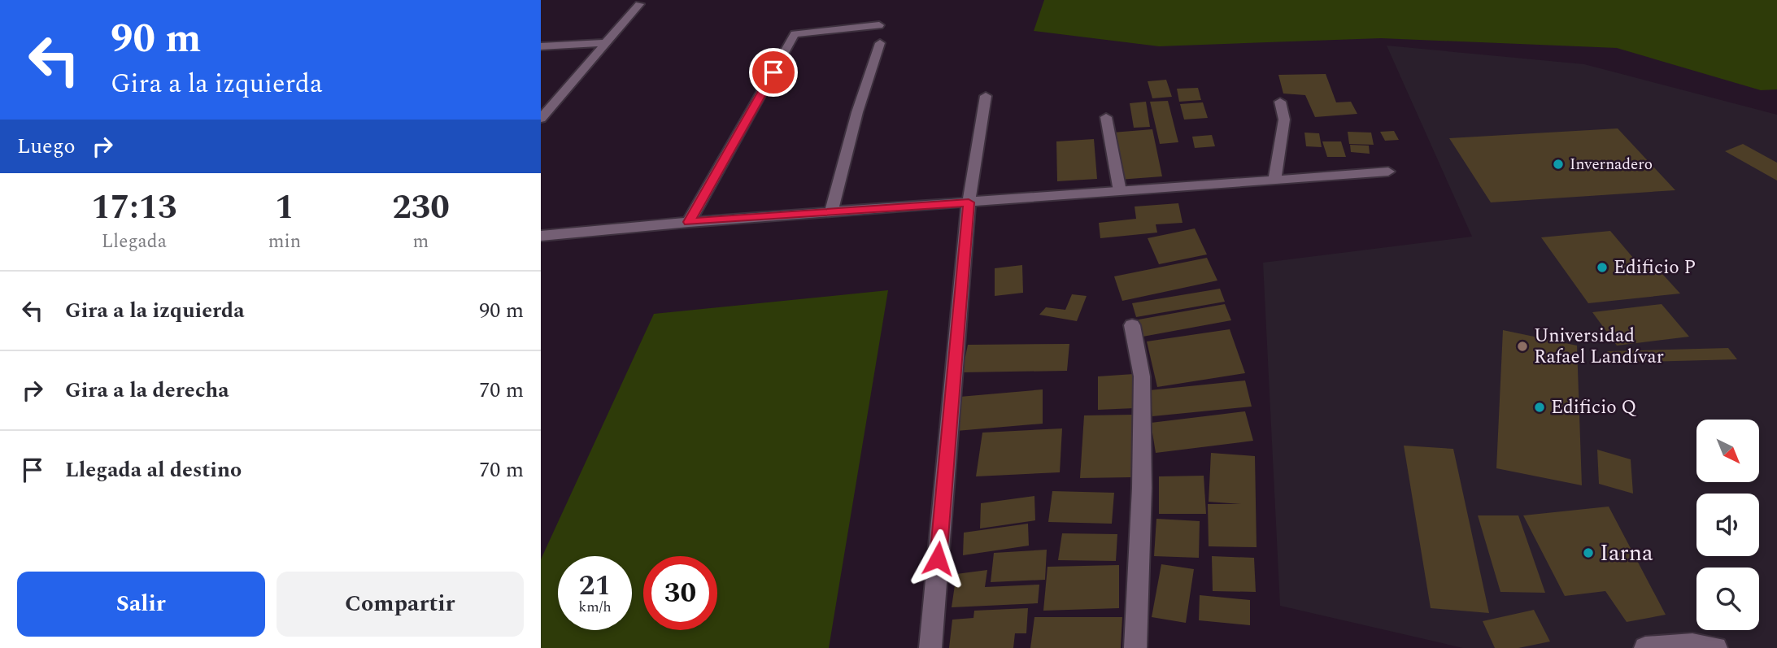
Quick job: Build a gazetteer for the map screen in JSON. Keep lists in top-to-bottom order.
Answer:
{
  "places": [
    "Invernadero",
    "Edificio P",
    "Universidad Rafael Landívar",
    "Edificio Q",
    "Iarna"
  ],
  "north": "bottom right",
  "page": {
    "turn": ["90 m", "Gira a la izquierda"],
    "then": "Luego",
    "eta": [
      "17:13",
      "Llegada",
      "1",
      "min",
      "230",
      "m"
    ],
    "list": [
      {
        "name": "Gira a la izquierda",
        "value": "90 m"
      },
      {
        "name": "Gira a la derecha",
        "value": "70 m"
      },
      {
        "name": "Llegada al destino",
        "value": "70 m"
      }
    ],
    "speed": "21 km/h",
    "limit": "30",
    "buttons": ["Salir", "Compartir"]
  }
}
